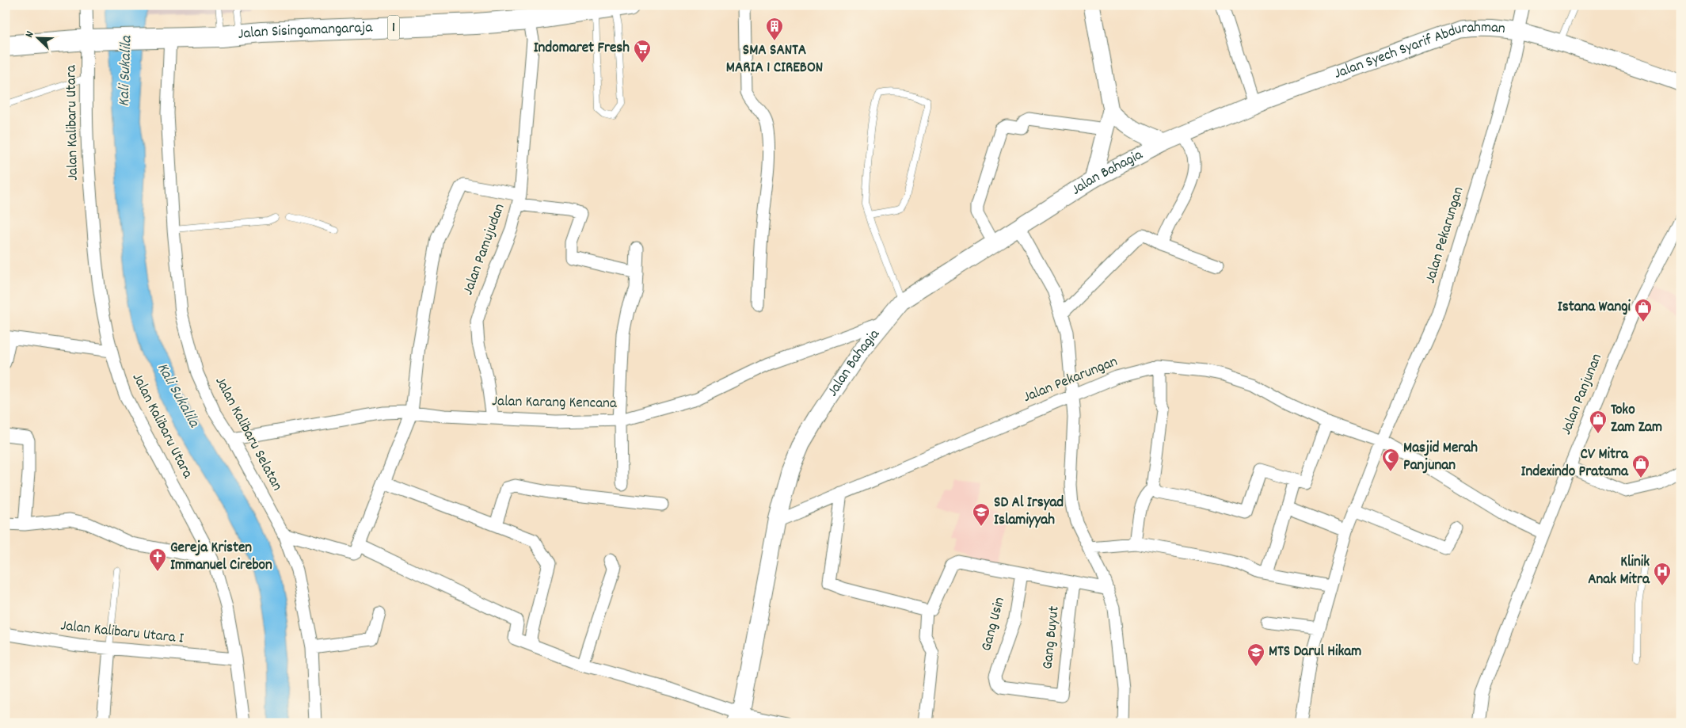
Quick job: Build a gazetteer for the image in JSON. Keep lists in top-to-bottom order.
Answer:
{
  "streets": {
    "highway": ["1", "Jalan Sisingamangaraja"],
    "main road": ["Jalan Syech Syarif Abdurahman", "Jalan Bahagia"],
    "street": [
      "Jalan Kalibaru Utara",
      "Jalan Pekarungan",
      "Jalan Pamujudan",
      "Jalan Panjunan",
      "Jalan Karang Kencana",
      "Jalan Kalibaru Selatan",
      "Gang Usin",
      "Jalan Kalibaru Utara I",
      "Gang Buyut"
    ]
  },
  "crossings": [
    ["Jalan Sisingamangaraja", "Jalan Kalibaru Utara"],
    ["Jalan Sisingamangaraja", "Jalan Pamujudan"],
    ["Jalan Sisingamangaraja", "Jalan Kalibaru Selatan"],
    ["Jalan Syech Syarif Abdurahman", "Jalan Bahagia"],
    ["Jalan Syech Syarif Abdurahman", "Jalan Pekarungan"],
    ["Jalan Kalibaru Utara", "Jalan Kalibaru Utara I"],
    ["Jalan Bahagia", "Jalan Pekarungan"],
    ["Jalan Bahagia", "Jalan Karang Kencana"],
    ["Jalan Pamujudan", "Jalan Karang Kencana"],
    ["Jalan Karang Kencana", "Jalan Kalibaru Selatan"],
    ["Gang Usin", "Gang Buyut"]
  ],
  "water": ["Kali Sukalila"],
  "places": {
    "building": ["SMA SANTA MARIA 1 CIREBON"],
    "supermarket": ["Indomaret Fresh"],
    "shop": ["Istana Wangi", "Toko Zam Zam", "CV Mitra Indexindo Pratama"],
    "mosque": ["Masjid Merah Panjunan"],
    "school or university": ["SD Al Irsyad Islamiyyah", "MTS Darul Hikam"],
    "church": ["Gereja Kristen Immanuel Cirebon"],
    "hospital": ["Klinik Anak Mitra"]
  },
  "north": "top left"
}
